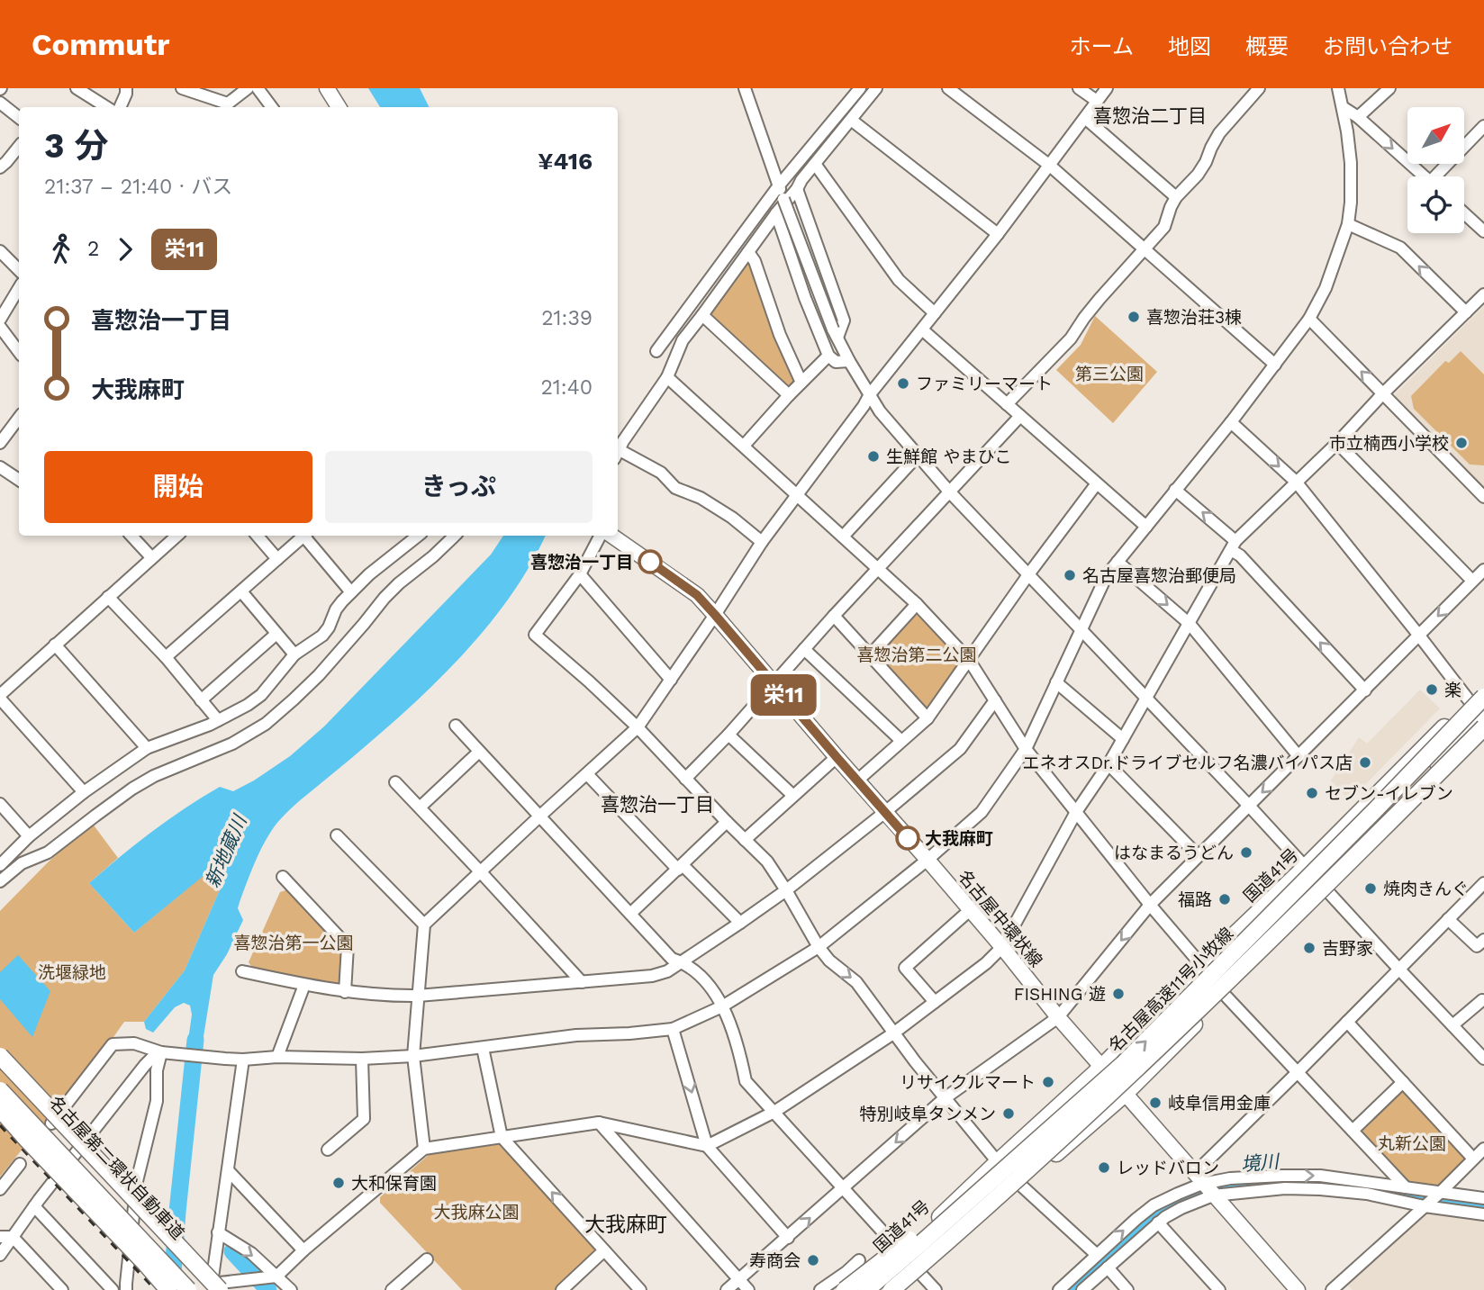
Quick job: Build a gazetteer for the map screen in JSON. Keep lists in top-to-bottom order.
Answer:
{
  "streets": {
    "highway": ["国道41号", "名古屋高速11号小牧線", "名古屋第二環状自動車道"],
    "main road": ["名古屋中環状線"]
  },
  "crossings": [
    ["国道41号", "名古屋中環状線"],
    ["国道41号", "名古屋高速11号小牧線"]
  ],
  "districts": ["喜惣治二丁目", "喜惣治一丁目", "大我麻町"],
  "water": ["新地蔵川", "境川"],
  "parks": [
    "第三公園",
    "喜惣治第二公園",
    "喜惣治第一公園",
    "洗堰緑地",
    "丸新公園",
    "大我麻公園"
  ],
  "places": [
    "喜惣治荘3棟",
    "ファミリーマート",
    "市立楠西小学校",
    "生鮮館 やまひこ",
    "喜惣治一丁目",
    "名古屋喜惣治郵便局",
    "楽",
    "エネオスDr.ドライブセルフ名濃バイパス店",
    "セブン-イレブン",
    "大我麻町",
    "はなまるうどん",
    "焼肉きんぐ",
    "福路",
    "吉野家",
    "FISHING 遊",
    "リサイクルマート",
    "岐阜信用金庫",
    "特別岐阜タンメン",
    "レッドバロン",
    "大和保育園",
    "寿商会"
  ],
  "lines": ["bus line 栄11"],
  "north": "top right",
  "page": {
    "header": "Commutr",
    "nav": [
      "ホーム",
      "地図",
      "概要",
      "お問い合わせ"
    ],
    "on_map": "栄11",
    "heading": ["3 分", "21:37 – 21:40 · バス", "¥416"],
    "legs": ["2", "栄11"],
    "list": [
      {
        "name": "喜惣治一丁目",
        "value": "21:39"
      },
      {
        "name": "大我麻町",
        "value": "21:40"
      }
    ],
    "buttons": ["開始", "きっぷ"]
  }
}
